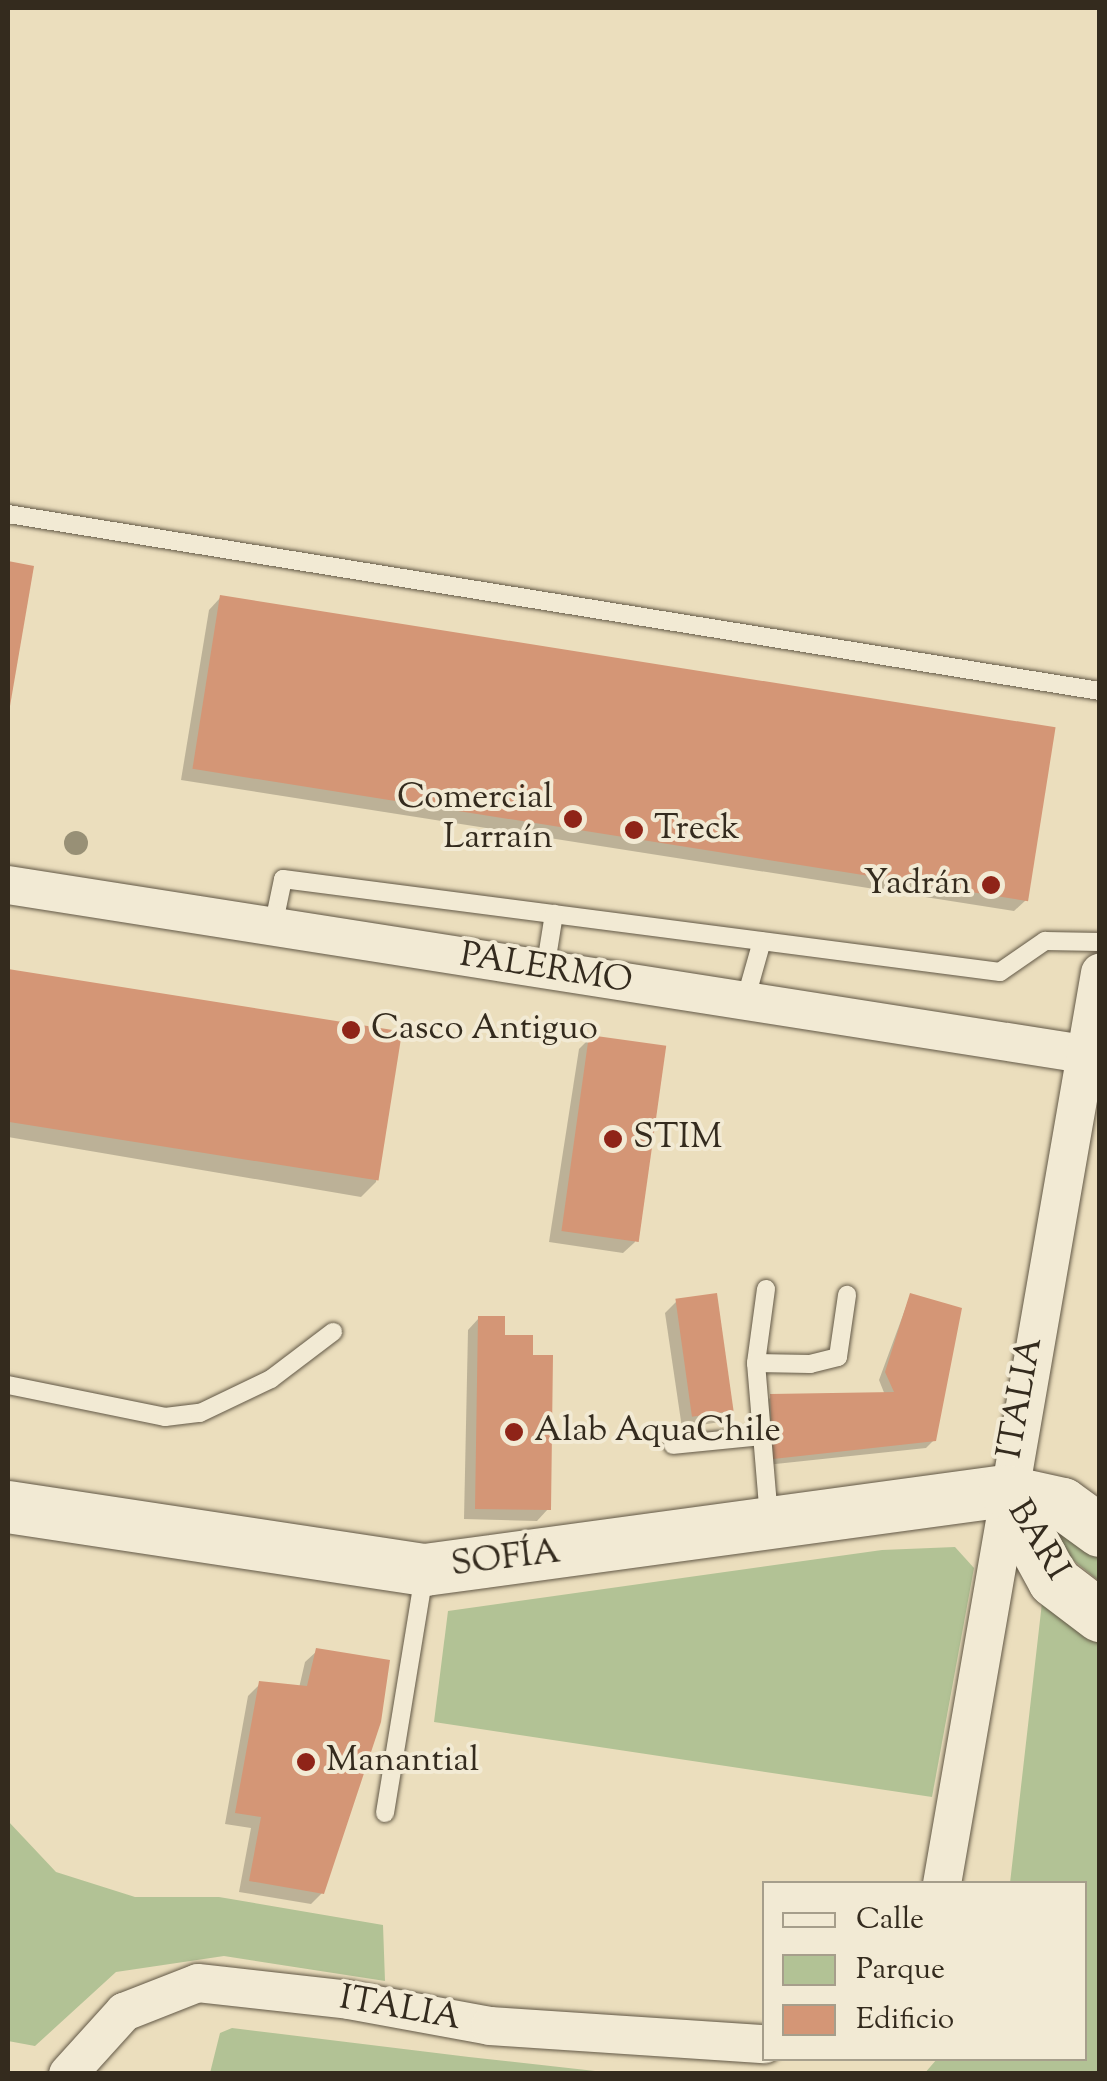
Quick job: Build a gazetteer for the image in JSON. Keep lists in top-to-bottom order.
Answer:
{
  "streets": {
    "street": [
      "PALERMO",
      "ITALIA",
      "BARI",
      "SOFÍA"
    ]
  },
  "crossings": [
    ["PALERMO", "ITALIA"],
    ["ITALIA", "BARI"],
    ["ITALIA", "SOFÍA"],
    ["BARI", "SOFÍA"]
  ],
  "places": [
    "Comercial Larraín",
    "Treck",
    "Yadrán",
    "Casco Antiguo",
    "STIM",
    "Alab AquaChile",
    "Manantial"
  ],
  "legend": ["Calle", "Parque", "Edificio"]
}
